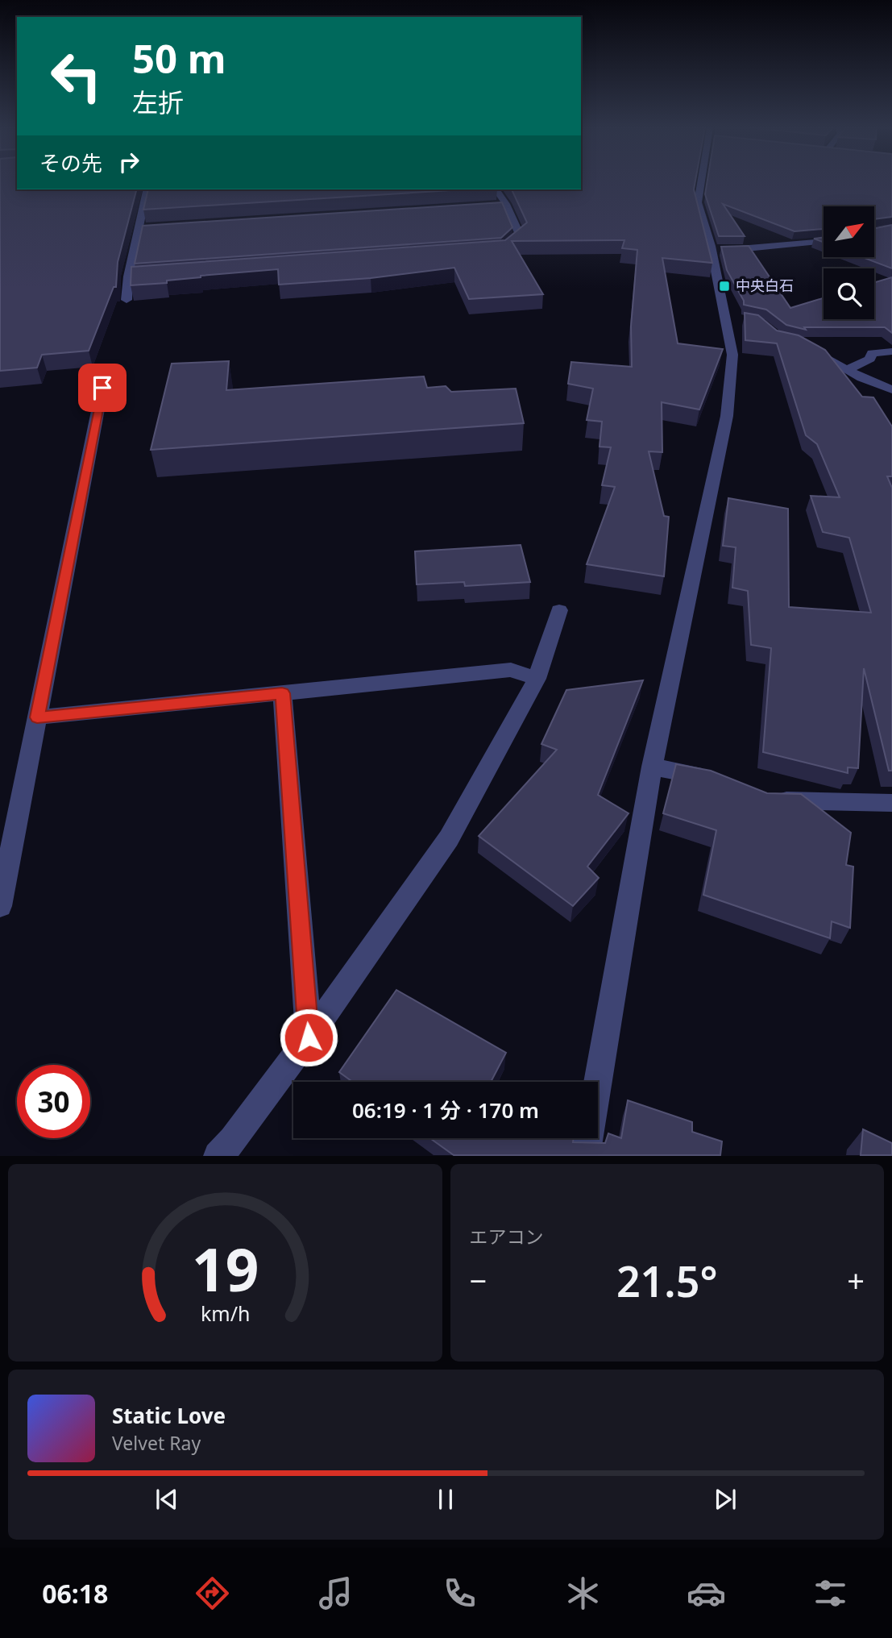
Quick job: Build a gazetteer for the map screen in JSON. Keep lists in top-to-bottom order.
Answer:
{
  "places": {
    "transit": ["中央白石"]
  },
  "north": "top right",
  "page": {
    "turn": ["50 m", "左折"],
    "then": "その先",
    "limit": "30",
    "trip": "06:19 · 1 分 · 170 m",
    "tile": "エアコン",
    "heat": ["−", "21.5°", "+"],
    "song": ["Static Love", "Velvet Ray"],
    "tabs": "06:18",
    "gauge": ["19", "km/h"]
  }
}
